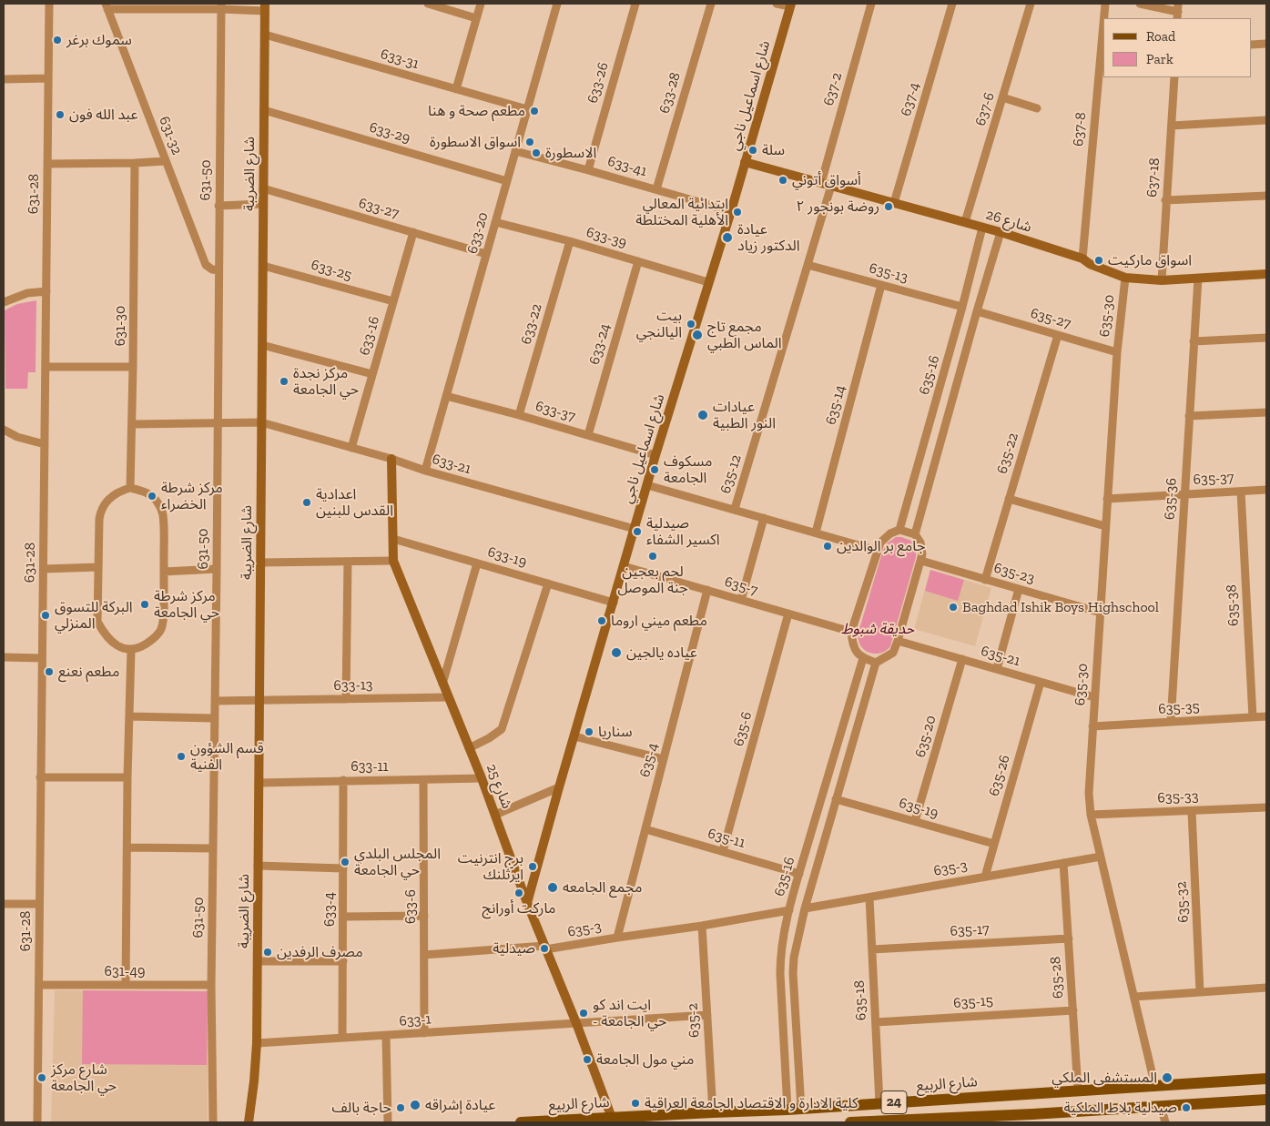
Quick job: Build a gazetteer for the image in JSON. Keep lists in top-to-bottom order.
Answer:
{
  "streets": {
    "main road": ["شارع الربيع", "24"],
    "street": [
      "633-31",
      "633-26",
      "637-2",
      "633-28",
      "شارع اسماعيل ناجي",
      "637-4",
      "637-6",
      "637-8",
      "633-29",
      "631-32",
      "633-41",
      "شارع الضريبة",
      "637-18",
      "631-50",
      "631-28",
      "633-27",
      "شارع 26",
      "633-20",
      "633-39",
      "633-25",
      "635-13",
      "635-30",
      "635-27",
      "633-22",
      "631-30",
      "633-16",
      "633-24",
      "635-16",
      "635-14",
      "633-37",
      "635-22",
      "633-21",
      "635-12",
      "635-37",
      "635-36",
      "633-19",
      "635-23",
      "635-7",
      "635-38",
      "635-21",
      "633-13",
      "635-35",
      "635-6",
      "635-20",
      "635-4",
      "633-11",
      "635-26",
      "شارع 25",
      "635-33",
      "635-19",
      "635-11",
      "635-3",
      "635-32",
      "633-6",
      "633-4",
      "635-17",
      "631-49",
      "635-28",
      "635-18",
      "635-15",
      "633-1",
      "635-2"
    ]
  },
  "crossings": [
    ["633-31", "شارع الضريبة"],
    ["633-31", "633-20"],
    ["633-26", "633-41"],
    ["637-2", "شارع 26"],
    ["633-28", "633-41"],
    ["شارع اسماعيل ناجي", "633-41"],
    ["شارع اسماعيل ناجي", "شارع 26"],
    ["شارع اسماعيل ناجي", "633-39"],
    ["شارع اسماعيل ناجي", "633-37"],
    ["شارع اسماعيل ناجي", "633-21"],
    ["شارع اسماعيل ناجي", "633-19"],
    ["شارع اسماعيل ناجي", "635-7"],
    ["شارع اسماعيل ناجي", "شارع 25"],
    ["637-4", "شارع 26"],
    ["637-6", "شارع 26"],
    ["637-8", "شارع 26"],
    ["633-29", "شارع الضريبة"],
    ["633-29", "633-20"],
    ["631-32", "631-50"],
    ["633-41", "633-20"],
    ["شارع الضريبة", "633-27"],
    ["شارع الضريبة", "633-25"],
    ["شارع الضريبة", "633-21"],
    ["شارع الضريبة", "633-13"],
    ["شارع الضريبة", "633-11"],
    ["شارع الضريبة", "633-1"],
    ["637-18", "شارع 26"],
    ["631-50", "633-21"],
    ["631-50", "633-13"],
    ["631-50", "631-49"],
    ["631-28", "631-49"],
    ["633-27", "633-20"],
    ["633-27", "633-16"],
    ["شارع 26", "635-30"],
    ["شارع 26", "635-16"],
    ["شارع 26", "635-12"],
    ["شارع 26", "635-36"],
    ["633-20", "633-39"],
    ["633-20", "633-37"],
    ["633-20", "633-21"],
    ["633-39", "633-22"],
    ["633-39", "633-24"],
    ["633-25", "633-16"],
    ["635-13", "635-16"],
    ["635-13", "635-14"],
    ["635-13", "635-12"],
    ["635-30", "635-27"],
    ["635-30", "635-37"],
    ["635-30", "635-23"],
    ["635-30", "635-21"],
    ["635-30", "635-35"],
    ["635-30", "635-33"],
    ["635-30", "635-3"],
    ["635-30", "شارع الربيع"],
    ["635-27", "635-16"],
    ["635-27", "635-22"],
    ["633-22", "633-37"],
    ["631-30", "633-21"],
    ["633-16", "633-21"],
    ["633-24", "633-37"],
    ["635-16", "635-19"],
    ["635-16", "635-11"],
    ["635-16", "635-3"],
    ["635-16", "شارع الربيع"],
    ["635-22", "635-23"],
    ["633-21", "شارع 25"],
    ["635-37", "635-36"],
    ["635-37", "635-38"],
    ["635-36", "635-35"],
    ["633-19", "شارع 25"],
    ["635-7", "635-6"],
    ["635-7", "635-4"],
    ["635-38", "635-35"],
    ["635-21", "635-20"],
    ["635-21", "635-26"],
    ["633-13", "شارع 25"],
    ["635-6", "635-11"],
    ["635-20", "635-19"],
    ["635-4", "635-11"],
    ["635-4", "635-3"],
    ["633-11", "شارع 25"],
    ["633-11", "633-6"],
    ["633-11", "633-4"],
    ["635-26", "635-19"],
    ["635-26", "635-3"],
    ["شارع 25", "635-3"],
    ["شارع 25", "633-1"],
    ["شارع 25", "شارع الربيع"],
    ["635-33", "635-32"],
    ["635-3", "633-6"],
    ["635-3", "635-28"],
    ["635-3", "635-18"],
    ["635-3", "635-2"],
    ["633-6", "633-1"],
    ["633-4", "633-1"],
    ["635-17", "635-28"],
    ["635-17", "635-18"],
    ["635-28", "635-15"],
    ["635-28", "شارع الربيع"],
    ["635-18", "635-15"],
    ["635-18", "شارع الربيع"],
    ["633-1", "635-2"],
    ["635-2", "شارع الربيع"]
  ],
  "parks": ["حديقة شبوط"],
  "places": [
    "سموك برغر",
    "مطعم صحة و هنا",
    "عبد الله فون",
    "اسواق الاسطورة",
    "سلة",
    "الاسطورة",
    "أسواق أتوني",
    "روضة بونجور ٢",
    "ابتدائية المعالي الأهلية المختلطة",
    "عيادة الدكتور زياد",
    "اسواق ماركيت",
    "بيت اليالنجي",
    "مجمع تاج الماس الطبي",
    "مركز نجدة حي الجامعة",
    "عيادات النور الطبية",
    "مسكوف الجامعة",
    "مركز شرطة الخضراء",
    "اعدادية القدس للبنين",
    "صيدلية اكسير الشفاء",
    "جامع بر الوالدين",
    "لحم بعجين جنة الموصل",
    "مركز شرطة حي الجامعة",
    "Baghdad Ishik Boys Highschool",
    "البركة للتسوق المنزلي",
    "مطعم ميني اروما",
    "عياده يالجين",
    "مطعم نعنع",
    "سناريا",
    "قسم الشؤون الفنية",
    "المجلس البلدي حي الجامعة",
    "برج انترنيت ايرثلنك",
    "مجمع الجامعه",
    "ماركت أورانج",
    "صيدلية",
    "مصرف الرفدين",
    "ايت اند كو - حي الجامعة",
    "مني مول الجامعة",
    "شارع مركز حي الجامعة",
    "المستشفى الملكي",
    "كلية الادارة و الاقتصاد الجامعة العراقية",
    "عيادة إشراقه",
    "حاجة بالف",
    "صيدلية بلاط الملكية"
  ],
  "legend": ["Road", "Park"]
}
